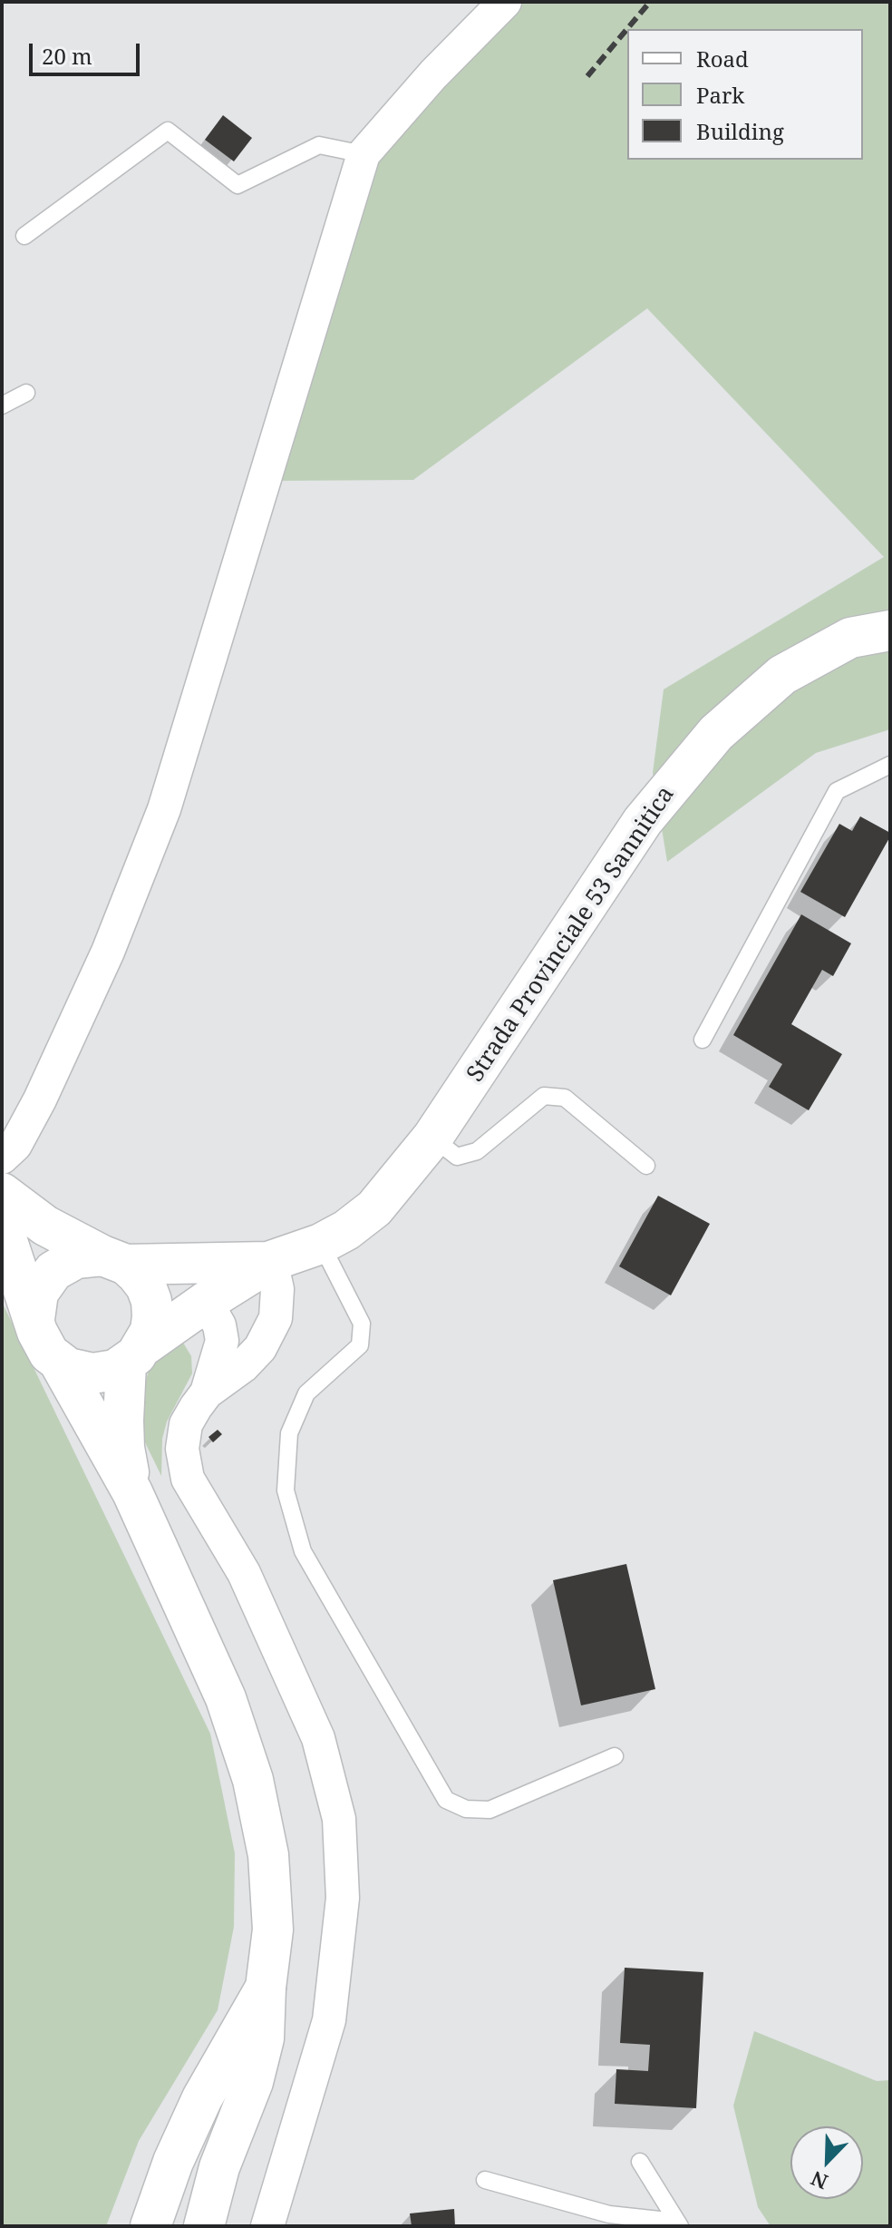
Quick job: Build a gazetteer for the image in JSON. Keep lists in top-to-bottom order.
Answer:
{
  "streets": {
    "main road": ["Strada Provinciale 53 Sannitica"]
  },
  "legend": ["Road", "Park", "Building"],
  "scale_bar": "20 m",
  "north": "bottom left"
}
